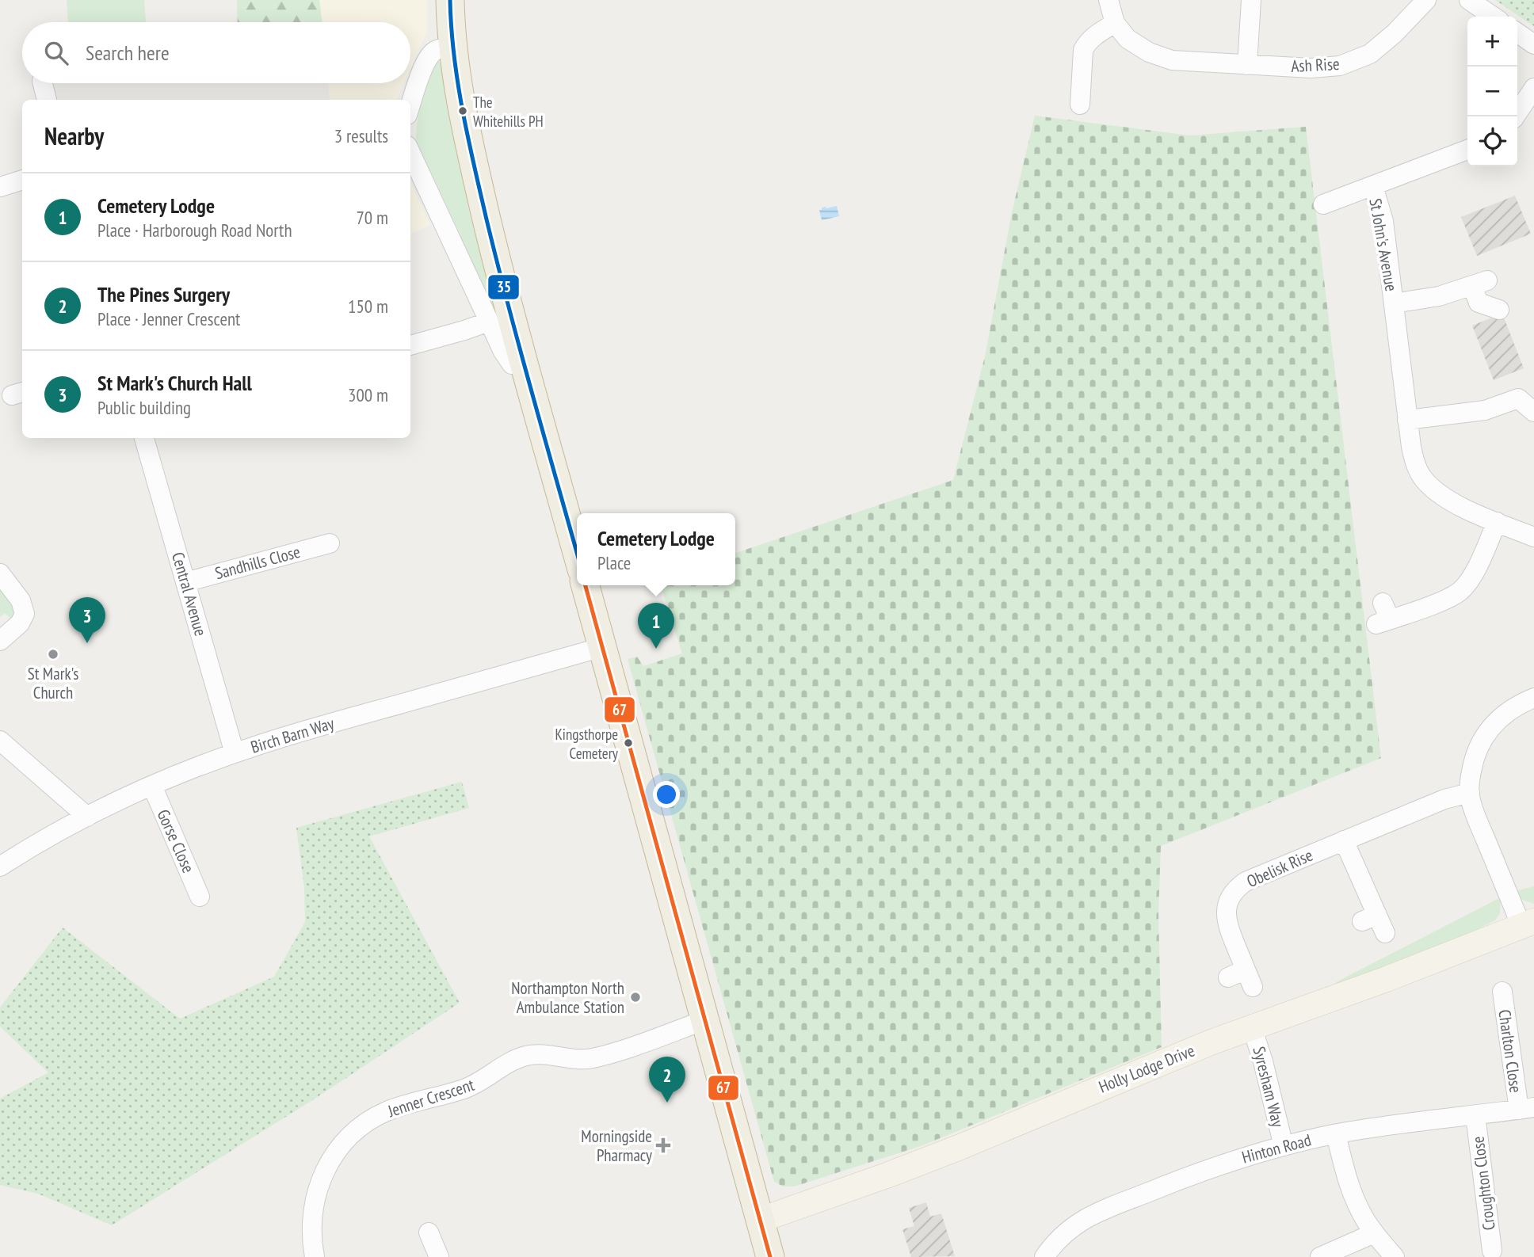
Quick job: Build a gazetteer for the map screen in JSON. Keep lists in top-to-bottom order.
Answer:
{
  "streets": {
    "main road": ["Holly Lodge Drive"],
    "street": [
      "Ash Rise",
      "St John's Avenue",
      "Sandhills Close",
      "Central Avenue",
      "Birch Barn Way",
      "Gorse Close",
      "Obelisk Rise",
      "Charlton Close",
      "Syresham Way",
      "Jenner Crescent",
      "Hinton Road",
      "Croughton Close"
    ]
  },
  "crossings": [
    ["Sandhills Close", "Central Avenue"],
    ["Central Avenue", "Birch Barn Way"],
    ["Birch Barn Way", "Gorse Close"],
    ["Charlton Close", "Hinton Road"],
    ["Holly Lodge Drive", "Syresham Way"],
    ["Syresham Way", "Hinton Road"],
    ["Hinton Road", "Croughton Close"]
  ],
  "places": {
    "other": [
      "The Whitehills PH",
      "St Mark's Church",
      "Kingsthorpe Cemetery",
      "Northampton North Ambulance Station"
    ],
    "health": ["Morningside Pharmacy"]
  },
  "lines": ["transit line 35", "transit line 67"],
  "page": {
    "map_buttons": ["+", "−"],
    "search": "Search here",
    "heading": ["Nearby", "3 results"],
    "list": [
      {
        "mark": "1",
        "name": "Cemetery Lodge",
        "note": "Place · Harborough Road North",
        "value": "70 m"
      },
      {
        "mark": "2",
        "name": "The Pines Surgery",
        "note": "Place · Jenner Crescent",
        "value": "150 m"
      },
      {
        "mark": "3",
        "name": "St Mark's Church Hall",
        "note": "Public building",
        "value": "300 m"
      }
    ],
    "popup": ["Cemetery Lodge", "Place"],
    "pins": ["3", "1", "2"]
  }
}
